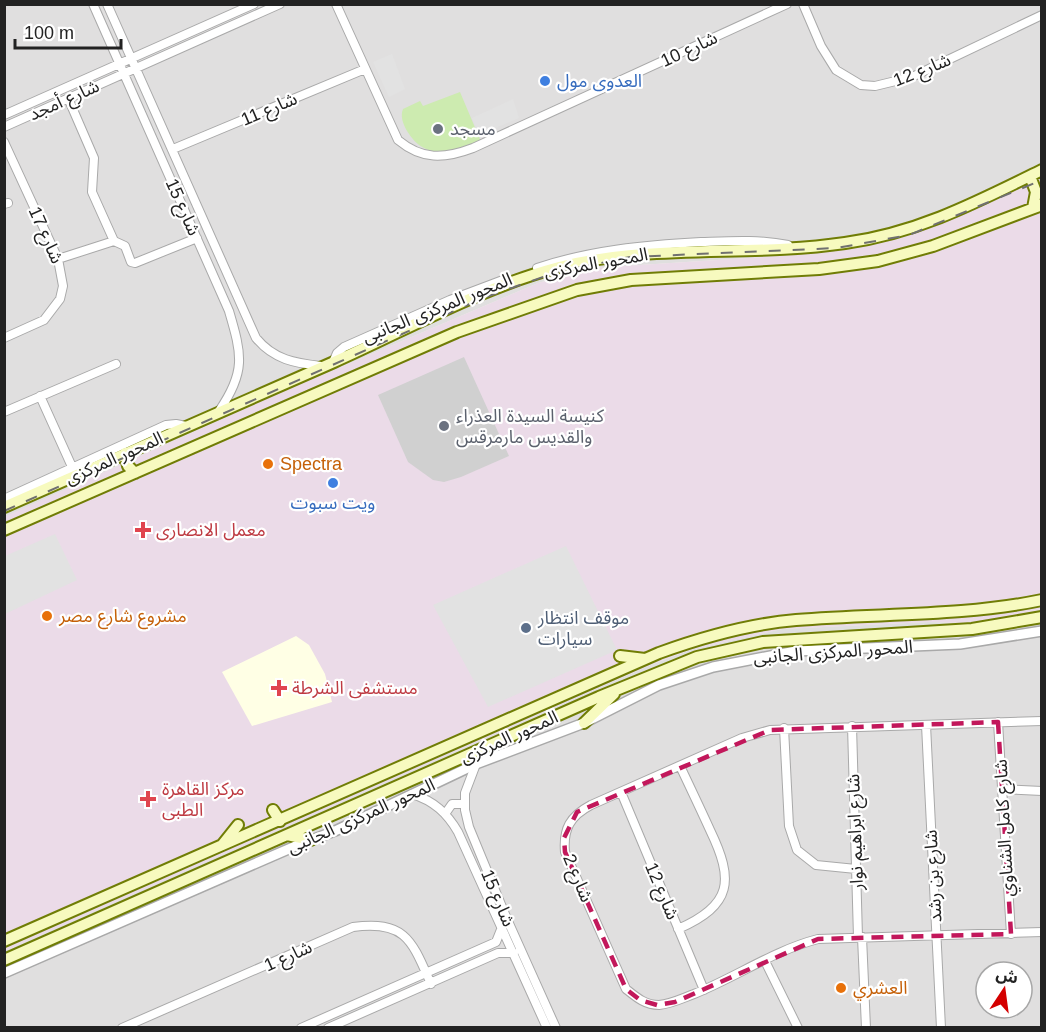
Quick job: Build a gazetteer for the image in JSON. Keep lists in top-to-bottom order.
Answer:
{
  "streets": {
    "main road": ["المحور المركزى"],
    "street": [
      "شارع 10",
      "شارع 12",
      "شارع أمجد",
      "شارع 11",
      "شارع 15",
      "شارع 17",
      "المحور المركزى الجانبى",
      "شارع كامل الشناوي",
      "شارع ابراهيم نوار",
      "شارع بن رشد",
      "شارع 2",
      "شارع 1"
    ]
  },
  "crossings": [
    ["شارع 10", "شارع 11"],
    ["شارع 12", "شارع 2"],
    ["شارع أمجد", "شارع 15"],
    ["شارع 11", "شارع 15"],
    ["شارع 15", "المحور المركزى"],
    ["شارع 15", "المحور المركزى الجانبى"],
    ["شارع كامل الشناوي", "شارع 2"],
    ["شارع ابراهيم نوار", "شارع 2"],
    ["شارع بن رشد", "شارع 2"]
  ],
  "places": {
    "other": [
      "العدوى مول",
      "مسجد",
      "كنيسة السيدة العذراء والقديس مارمرقس",
      "Spectra",
      "ويت سبوت",
      "مشروع شارع مصر",
      "موقف انتظار سيارات",
      "العشري"
    ],
    "health": ["معمل الانصارى", "مستشفى الشرطة", "مركز القاهرة الطبى"]
  },
  "scale_bar": "100 m",
  "north": "top"
}
